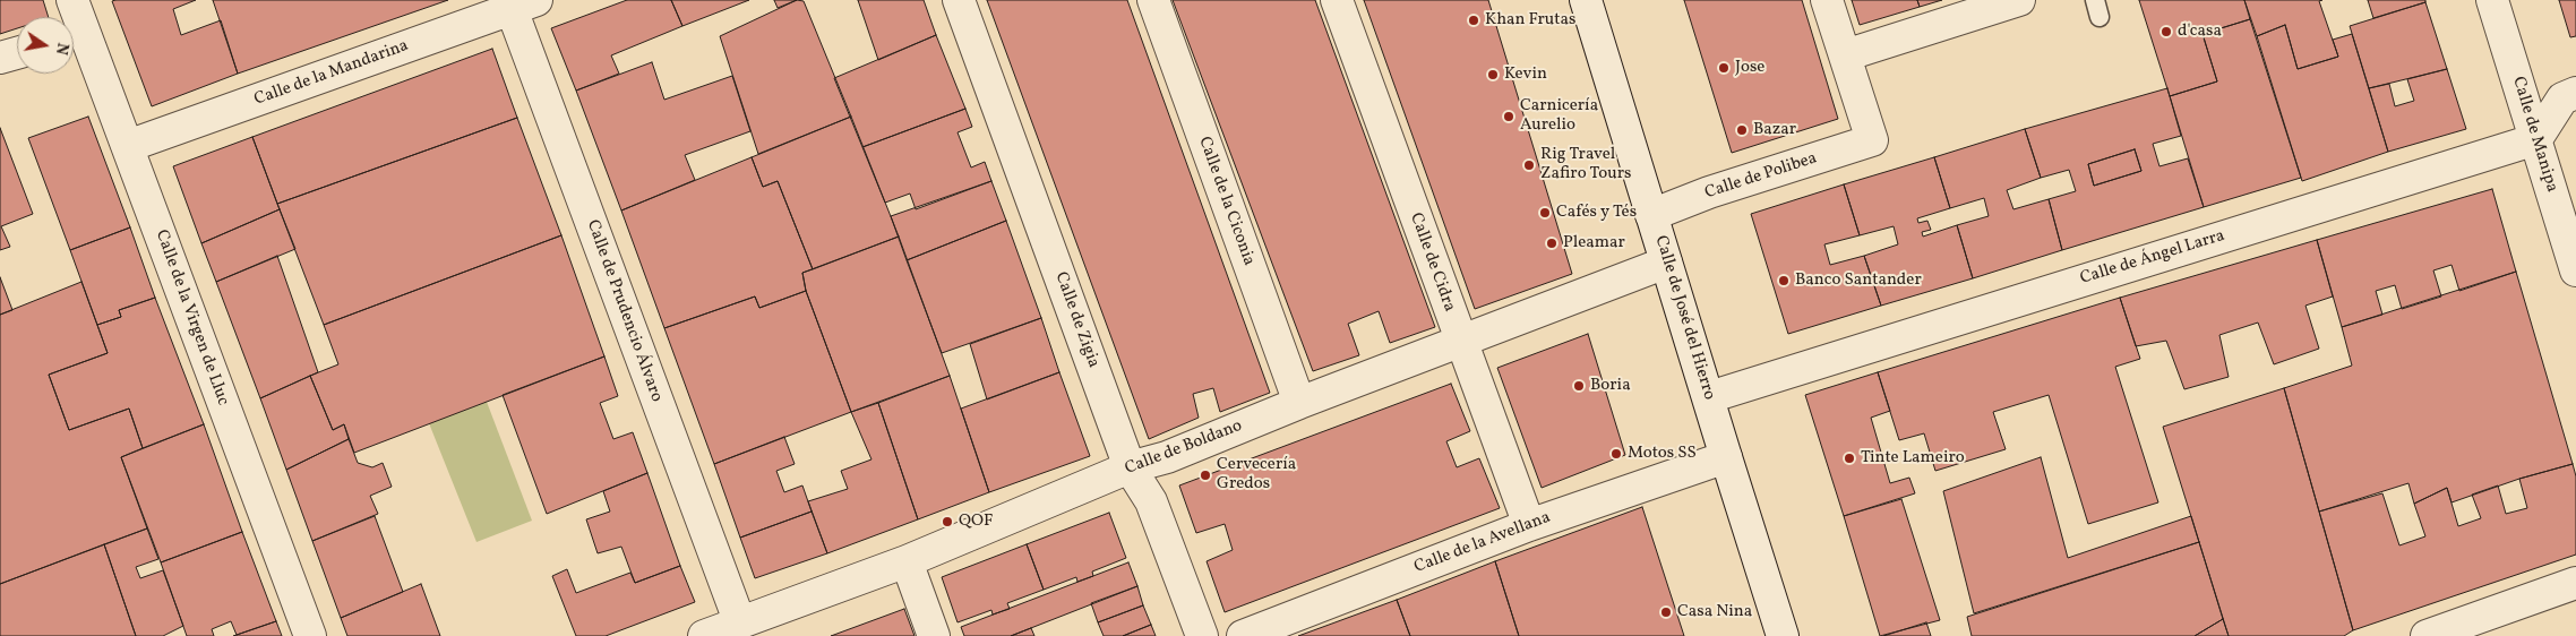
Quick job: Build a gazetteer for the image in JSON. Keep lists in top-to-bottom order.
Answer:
{
  "streets": {
    "street": [
      "Calle de la Mandarina",
      "Calle de Manipa",
      "Calle de Polibea",
      "Calle de la Ciconia",
      "Calle de Ángel Larra",
      "Calle de Cidra",
      "Calle de Prudencio Álvaro",
      "Calle de la Virgen de Lluc",
      "Calle de José del Hierro",
      "Calle de Zigia",
      "Calle de Boldano",
      "Calle de la Avellana"
    ]
  },
  "crossings": [
    ["Calle de la Mandarina", "Calle de Prudencio Álvaro"],
    ["Calle de la Mandarina", "Calle de la Virgen de Lluc"],
    ["Calle de Manipa", "Calle de Ángel Larra"],
    ["Calle de Polibea", "Calle de José del Hierro"],
    ["Calle de la Ciconia", "Calle de Boldano"],
    ["Calle de Ángel Larra", "Calle de José del Hierro"],
    ["Calle de Cidra", "Calle de Boldano"],
    ["Calle de Cidra", "Calle de la Avellana"],
    ["Calle de Prudencio Álvaro", "Calle de Boldano"],
    ["Calle de José del Hierro", "Calle de Boldano"],
    ["Calle de José del Hierro", "Calle de la Avellana"],
    ["Calle de Zigia", "Calle de Boldano"]
  ],
  "places": [
    "Khan Frutas",
    "d'casa",
    "Jose",
    "Kevin",
    "Carnicería Aurelio",
    "Bazar",
    "Rig Travel Zafiro Tours",
    "Cafés y Tés",
    "Pleamar",
    "Banco Santander",
    "Boria",
    "Motos SS",
    "Tinte Lameiro",
    "Cervecería Gredos",
    "QOF",
    "Casa Nina"
  ],
  "north": "right"
}
